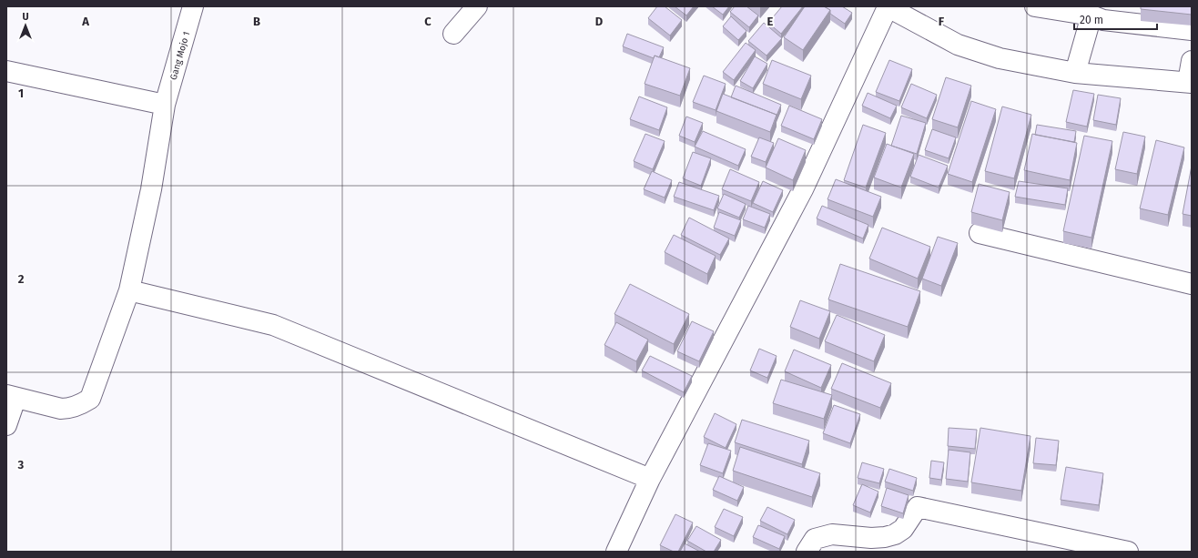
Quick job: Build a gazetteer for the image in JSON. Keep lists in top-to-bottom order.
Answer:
{
  "streets": {
    "street": ["Gang Mojo 1"]
  },
  "scale_bar": "20 m",
  "north": "top",
  "grid": {
    "columns": [
      "A",
      "B",
      "C",
      "D",
      "E",
      "F"
    ],
    "rows": ["1", "2", "3"]
  }
}
